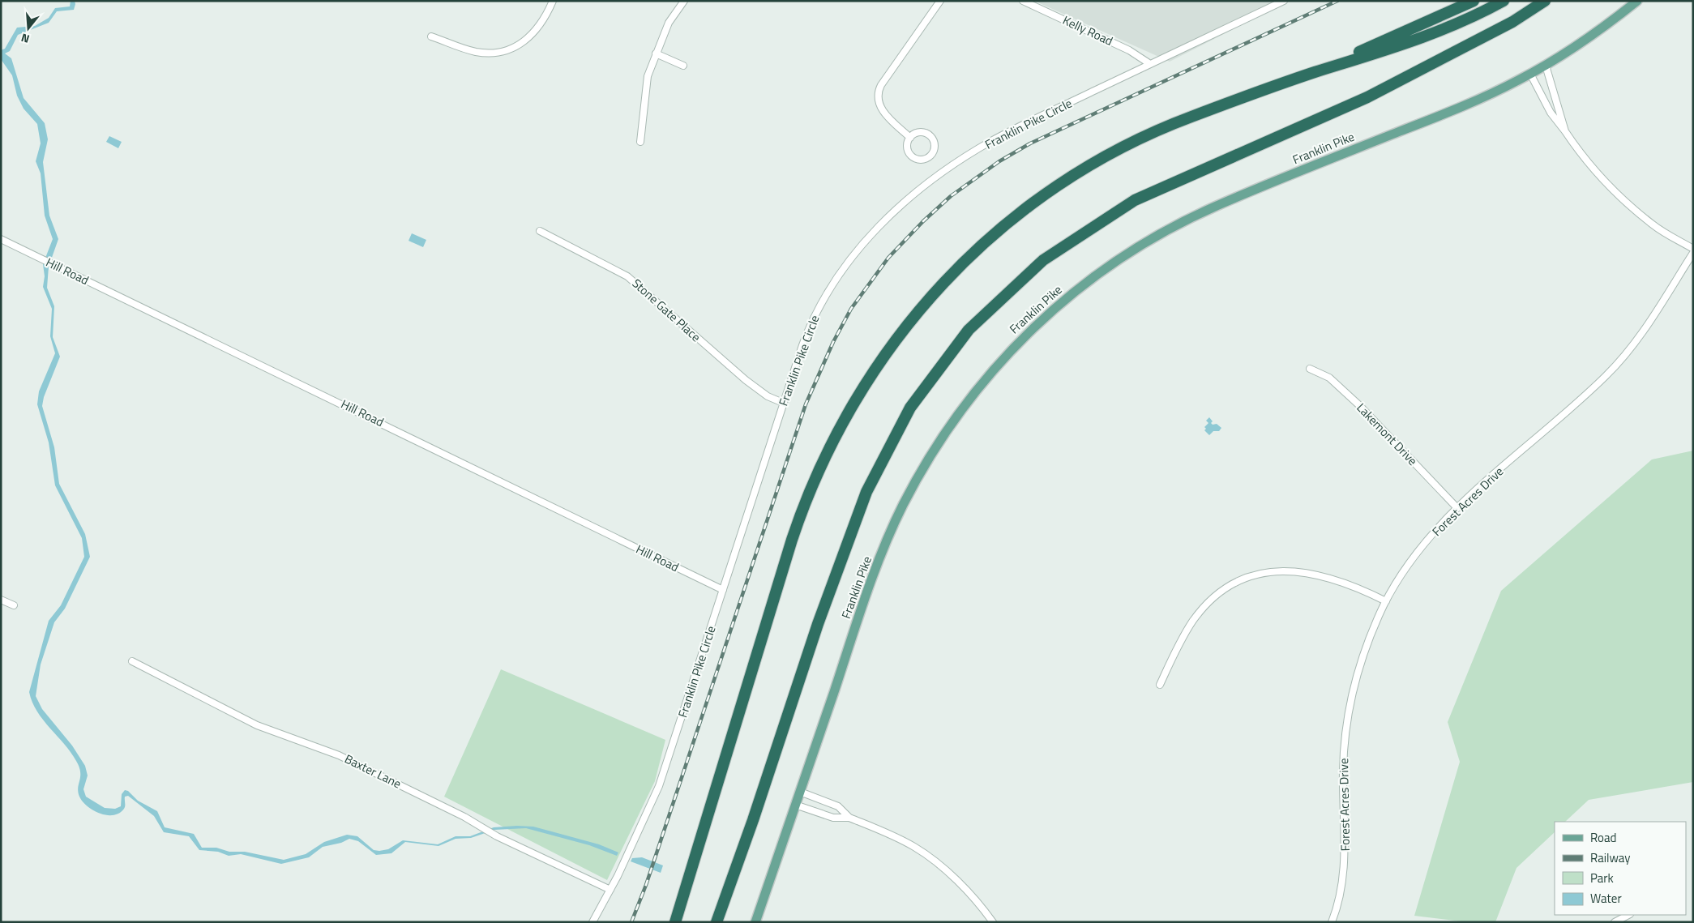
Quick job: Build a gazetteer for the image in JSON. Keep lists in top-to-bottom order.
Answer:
{
  "streets": {
    "main road": ["Franklin Pike"],
    "street": [
      "Kelly Road",
      "Franklin Pike Circle",
      "Hill Road",
      "Stone Gate Place",
      "Lakemont Drive",
      "Forest Acres Drive",
      "Baxter Lane"
    ]
  },
  "crossings": [
    ["Kelly Road", "Franklin Pike Circle"],
    ["Franklin Pike Circle", "Hill Road"],
    ["Franklin Pike Circle", "Stone Gate Place"],
    ["Franklin Pike Circle", "Baxter Lane"],
    ["Lakemont Drive", "Forest Acres Drive"]
  ],
  "legend": [
    "Road",
    "Railway",
    "Park",
    "Water"
  ],
  "north": "bottom"
}
